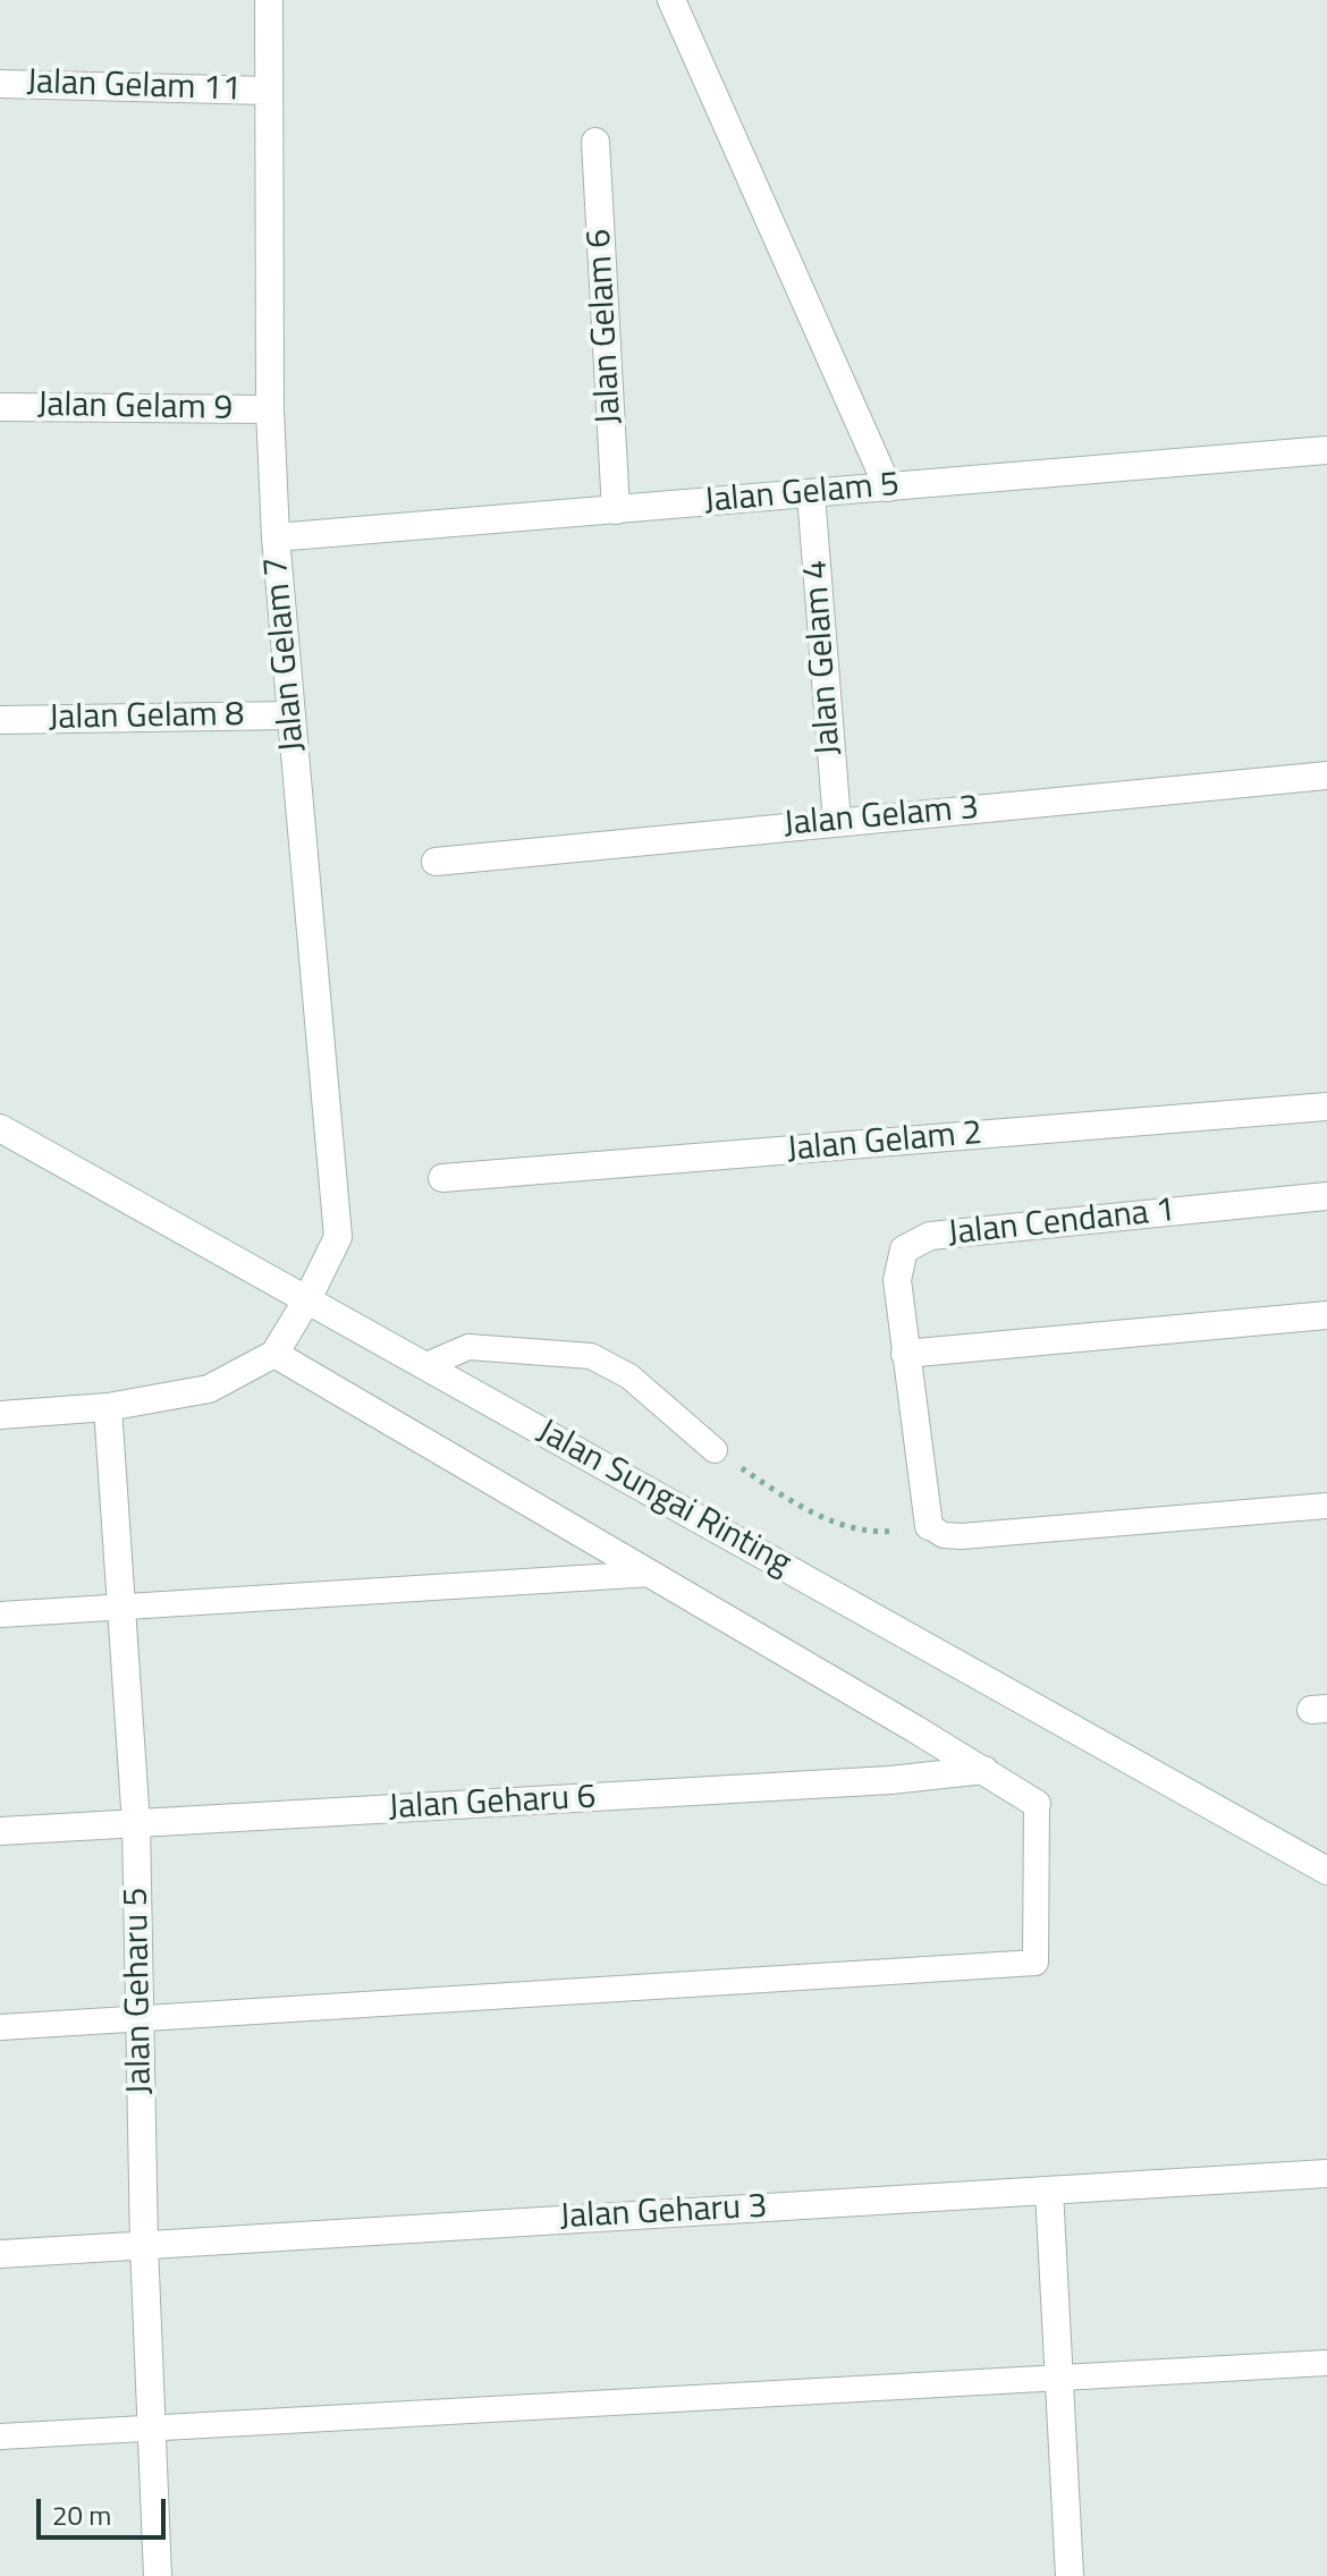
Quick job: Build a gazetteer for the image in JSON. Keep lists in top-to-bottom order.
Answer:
{
  "streets": {
    "street": [
      "Jalan Gelam 11",
      "Jalan Gelam 6",
      "Jalan Gelam 9",
      "Jalan Gelam 5",
      "Jalan Gelam 7",
      "Jalan Gelam 4",
      "Jalan Gelam 8",
      "Jalan Gelam 3",
      "Jalan Gelam 2",
      "Jalan Cendana 1",
      "Jalan Sungai Rinting",
      "Jalan Geharu 6",
      "Jalan Geharu 5",
      "Jalan Geharu 3"
    ]
  },
  "crossings": [
    ["Jalan Gelam 11", "Jalan Gelam 7"],
    ["Jalan Gelam 6", "Jalan Gelam 5"],
    ["Jalan Gelam 9", "Jalan Gelam 7"],
    ["Jalan Gelam 5", "Jalan Gelam 7"],
    ["Jalan Gelam 5", "Jalan Gelam 4"],
    ["Jalan Gelam 7", "Jalan Gelam 8"],
    ["Jalan Gelam 7", "Jalan Sungai Rinting"],
    ["Jalan Gelam 4", "Jalan Gelam 3"],
    ["Jalan Geharu 6", "Jalan Geharu 5"],
    ["Jalan Geharu 5", "Jalan Geharu 3"]
  ],
  "scale_bar": "20 m"
}
